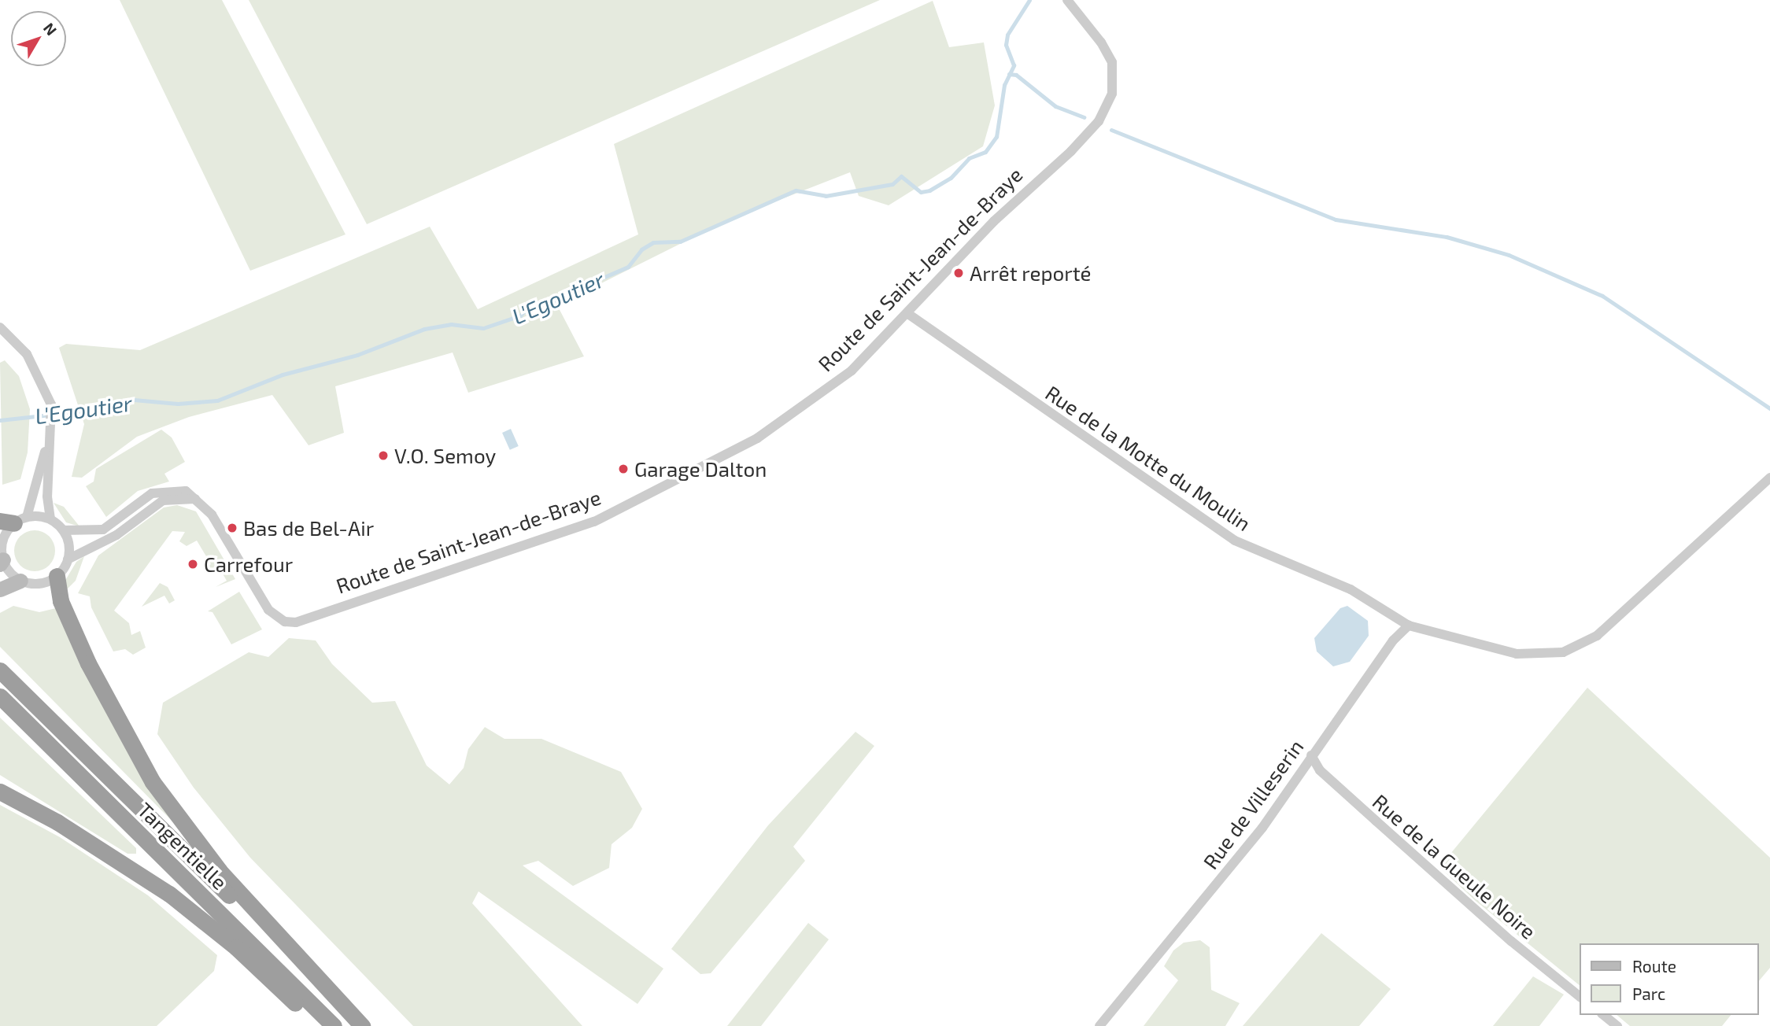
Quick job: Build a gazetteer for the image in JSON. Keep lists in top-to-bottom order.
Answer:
{
  "streets": {
    "highway": ["Tangentielle"],
    "street": [
      "Route de Saint-Jean-de-Braye",
      "Rue de la Motte du Moulin",
      "Rue de Villeserin",
      "Rue de la Gueule Noire"
    ]
  },
  "crossings": [
    ["Route de Saint-Jean-de-Braye", "Rue de la Motte du Moulin"],
    ["Rue de la Motte du Moulin", "Rue de Villeserin"],
    ["Rue de Villeserin", "Rue de la Gueule Noire"]
  ],
  "water": ["L'Egoutier"],
  "places": [
    "Arrêt reporté",
    "V.O. Semoy",
    "Garage Dalton",
    "Bas de Bel-Air",
    "Carrefour"
  ],
  "legend": ["Route", "Parc"],
  "north": "top right"
}
